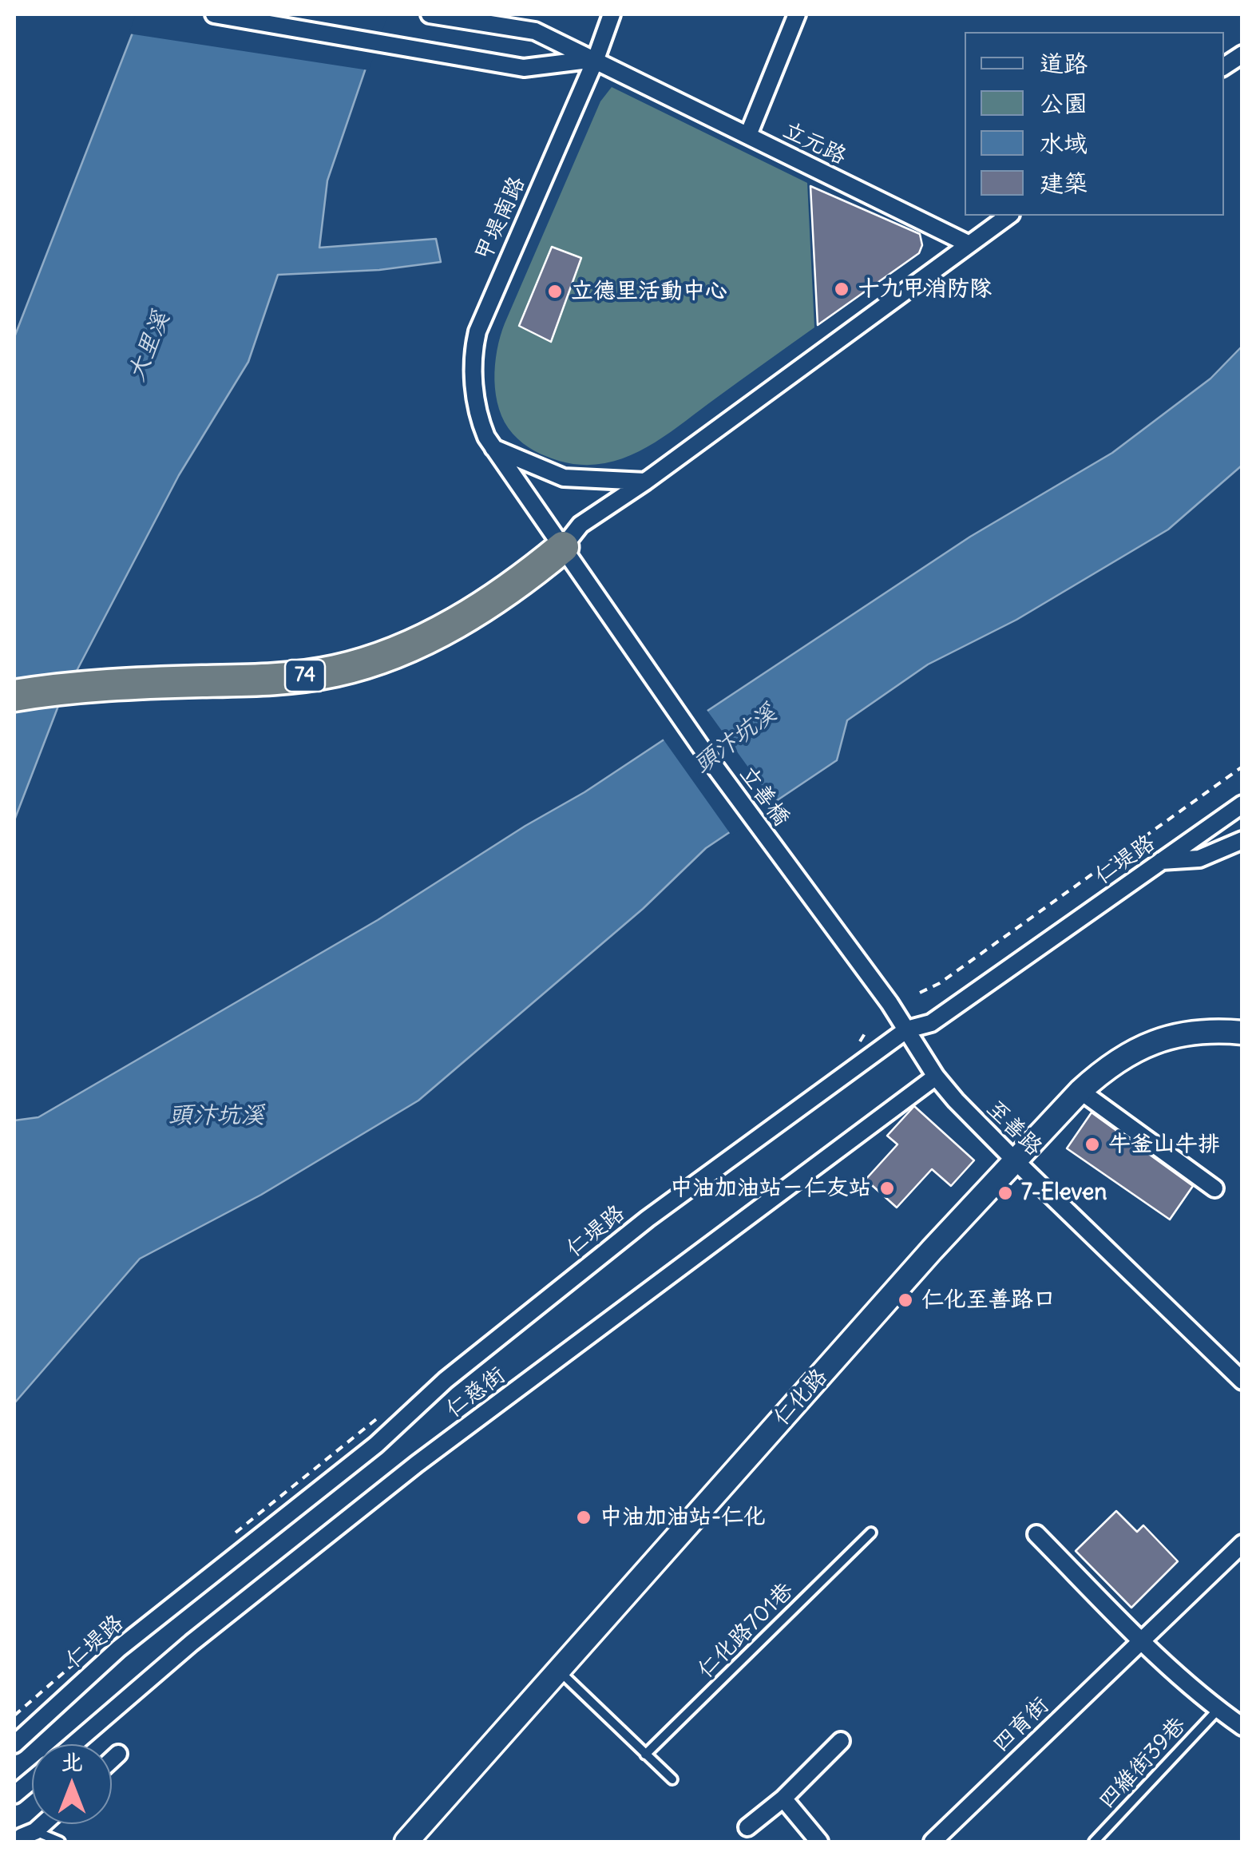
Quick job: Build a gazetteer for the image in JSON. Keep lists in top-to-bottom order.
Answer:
{
  "streets": {
    "highway": ["74"],
    "main road": ["仁化路"],
    "street": [
      "立元路",
      "甲堤南路",
      "立善橋",
      "仁堤路",
      "至善路",
      "仁慈街",
      "四育街"
    ],
    "lane": ["仁化路701巷", "四維街39巷"]
  },
  "crossings": [
    ["立元路", "甲堤南路"],
    ["甲堤南路", "74"],
    ["甲堤南路", "立善橋"],
    ["74", "立善橋"],
    ["立善橋", "仁堤路"],
    ["立善橋", "至善路"],
    ["仁堤路", "至善路"],
    ["至善路", "仁慈街"],
    ["至善路", "仁化路"]
  ],
  "water": ["大里溪", "頭汴坑溪"],
  "places": [
    "十九甲消防隊",
    "立德里活動中心",
    "牛釜山牛排",
    "中油加油站－仁友站",
    "7-Eleven",
    "仁化至善路口",
    "中油加油站-仁化"
  ],
  "legend": [
    "道路",
    "公園",
    "水域",
    "建築"
  ],
  "north": "top"
}
